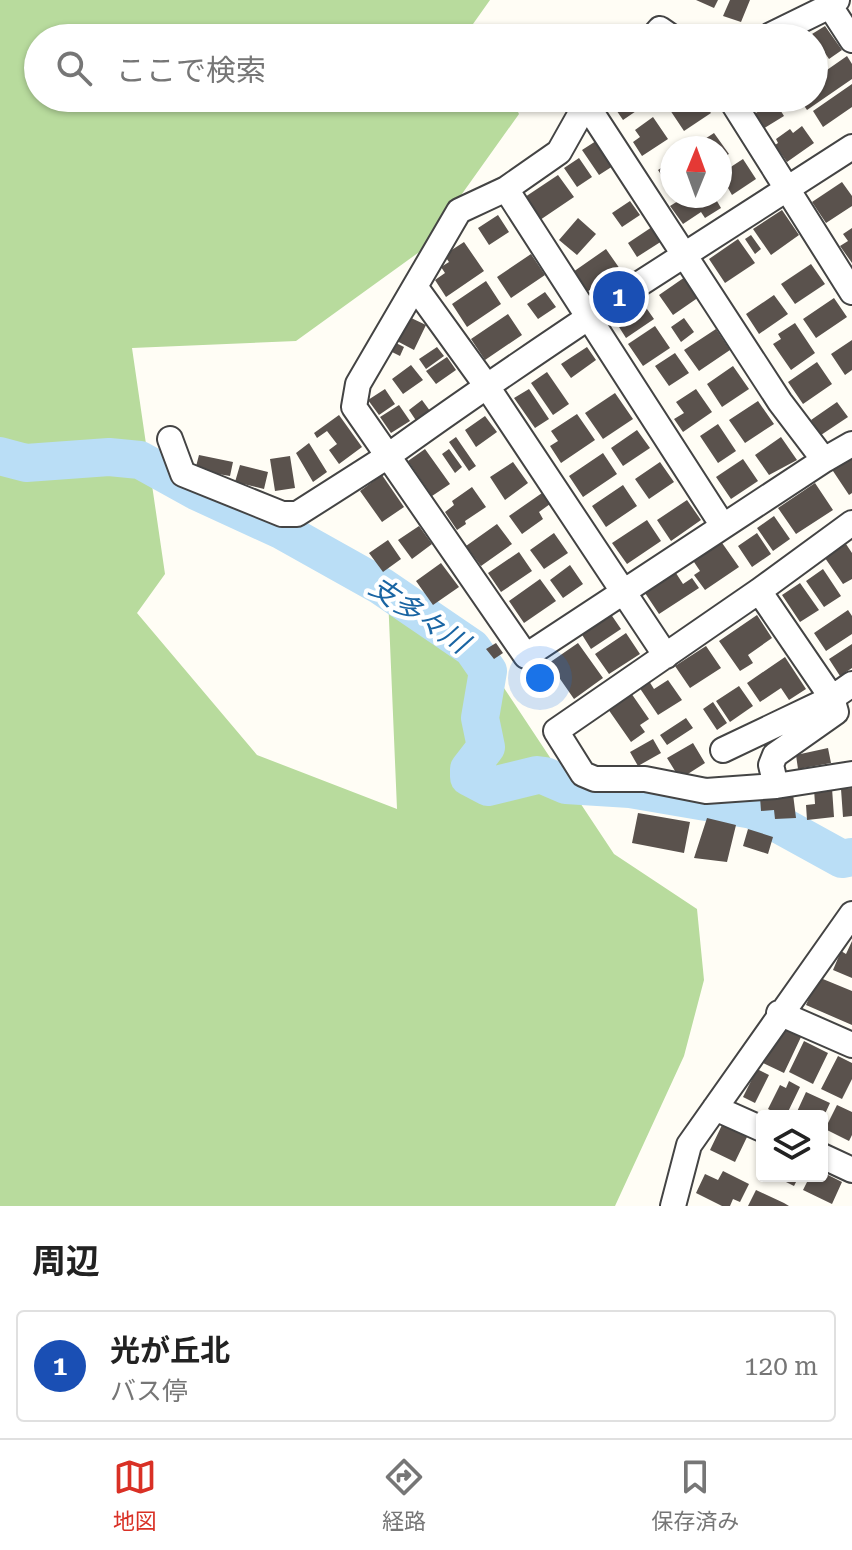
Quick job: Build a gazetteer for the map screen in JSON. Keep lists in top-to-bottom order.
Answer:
{
  "water": ["支多々川"],
  "north": "top",
  "page": {
    "search": "ここで検索",
    "pins": "1",
    "heading": "周辺",
    "list": [
      {
        "mark": "1",
        "name": "光が丘北",
        "note": "バス停",
        "value": "120 m"
      }
    ],
    "nav": ["地図", "経路", "保存済み"]
  }
}
